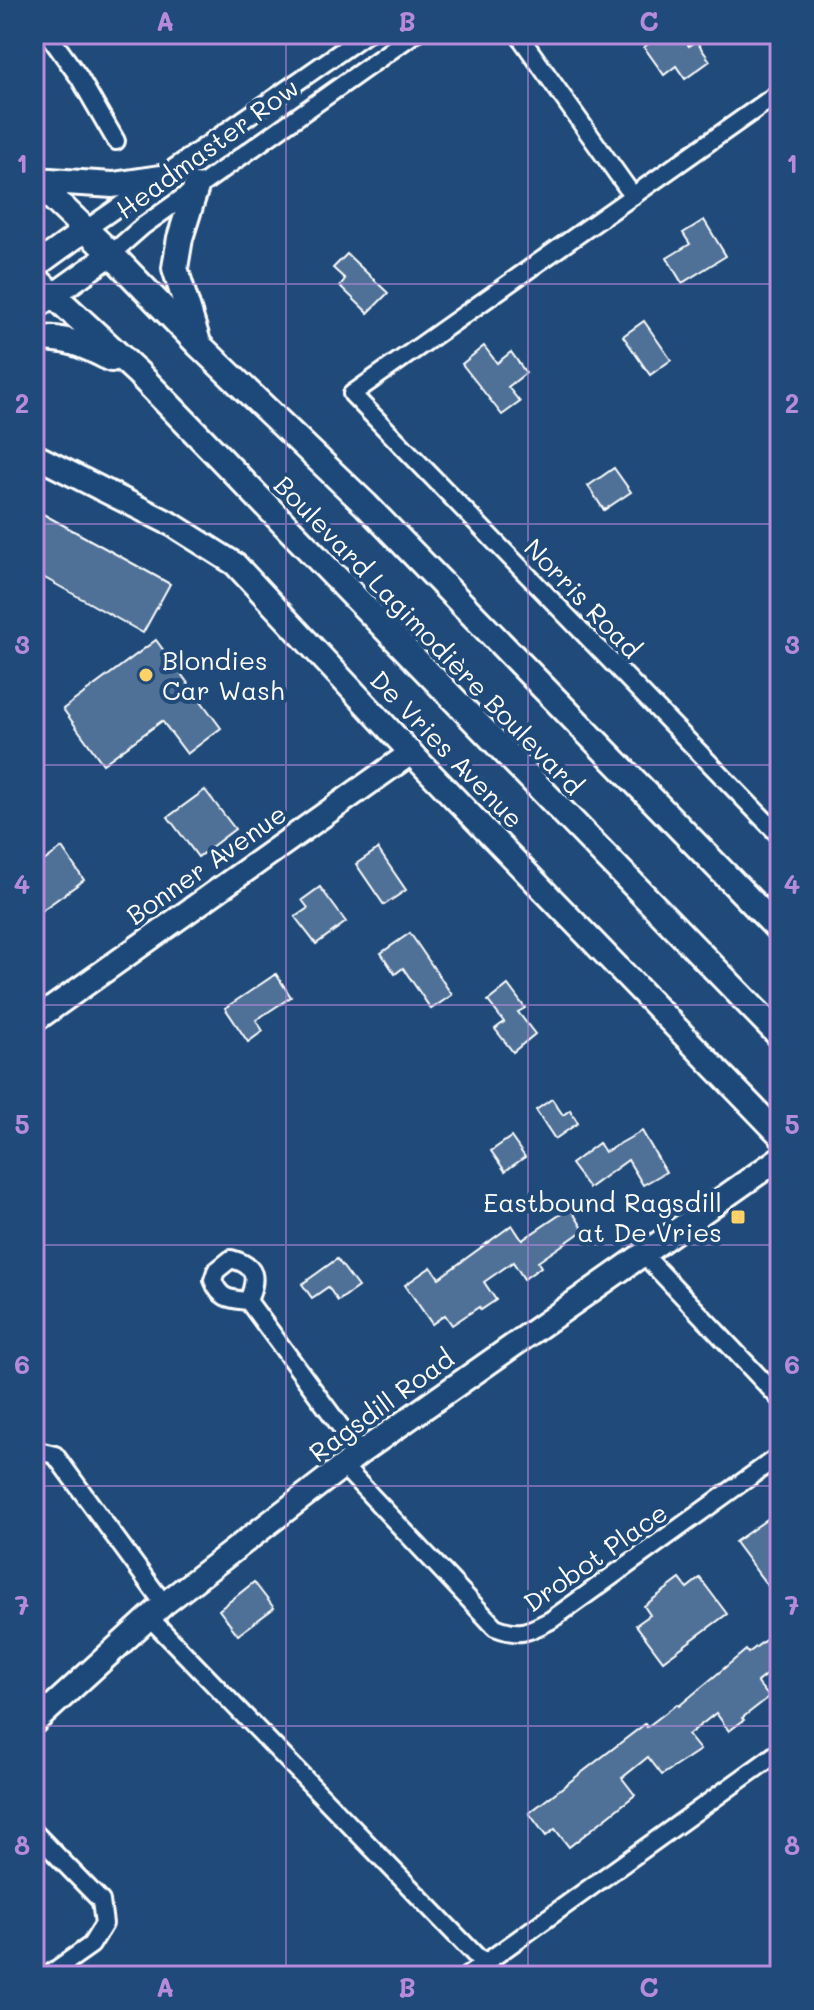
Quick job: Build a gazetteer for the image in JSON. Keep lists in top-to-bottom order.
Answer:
{
  "streets": {
    "main road": ["Boulevard Lagimodière Boulevard"],
    "street": [
      "Headmaster Row",
      "Norris Road",
      "De Vries Avenue",
      "Bonner Avenue",
      "Ragsdill Road",
      "Drobot Place"
    ]
  },
  "crossings": [
    ["Headmaster Row", "Boulevard Lagimodière Boulevard"],
    ["De Vries Avenue", "Bonner Avenue"],
    ["Ragsdill Road", "Drobot Place"]
  ],
  "places": {
    "other": ["Blondies Car Wash"],
    "transit": ["Eastbound Ragsdill at De Vries"]
  },
  "grid": {
    "columns": ["A", "B", "C"],
    "rows": [
      "1",
      "2",
      "3",
      "4",
      "5",
      "6",
      "7",
      "8"
    ]
  }
}
